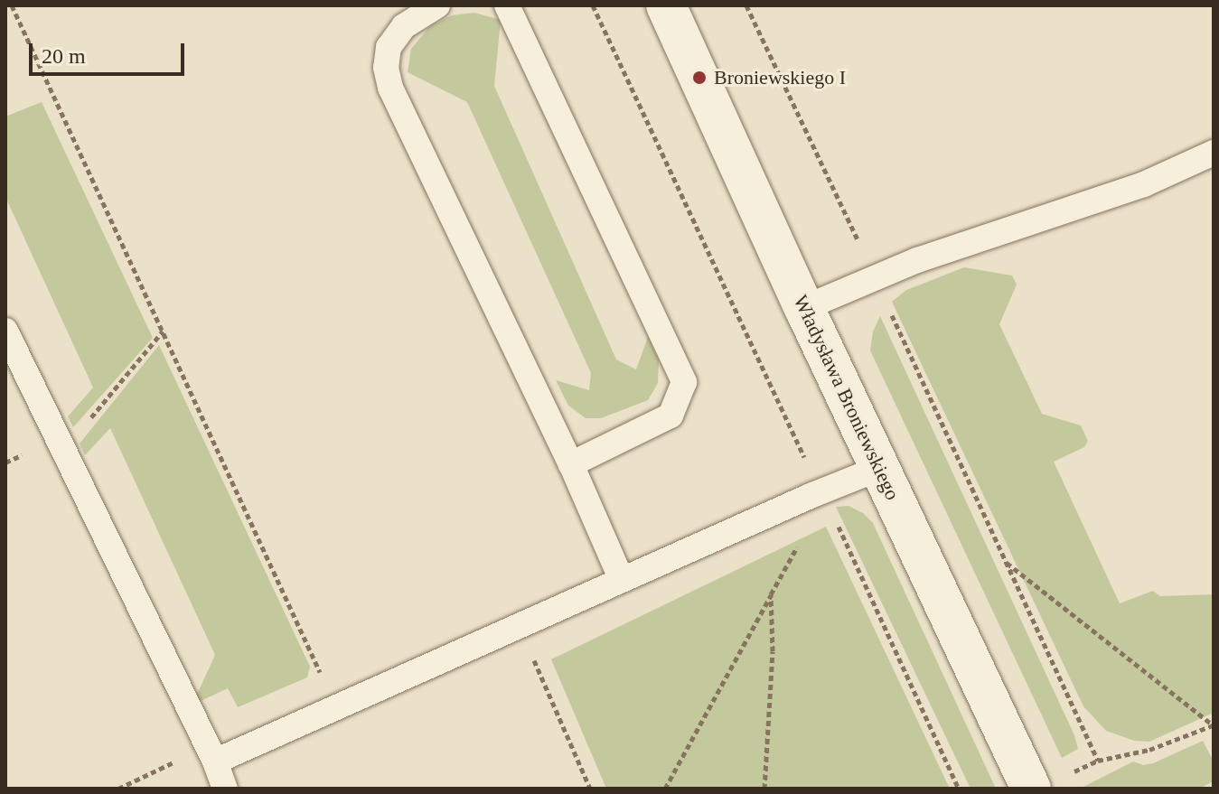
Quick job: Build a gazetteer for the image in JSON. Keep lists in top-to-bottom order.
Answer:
{
  "streets": {
    "street": ["Władysława Broniewskiego"]
  },
  "places": ["Broniewskiego I"],
  "scale_bar": "20 m"
}
